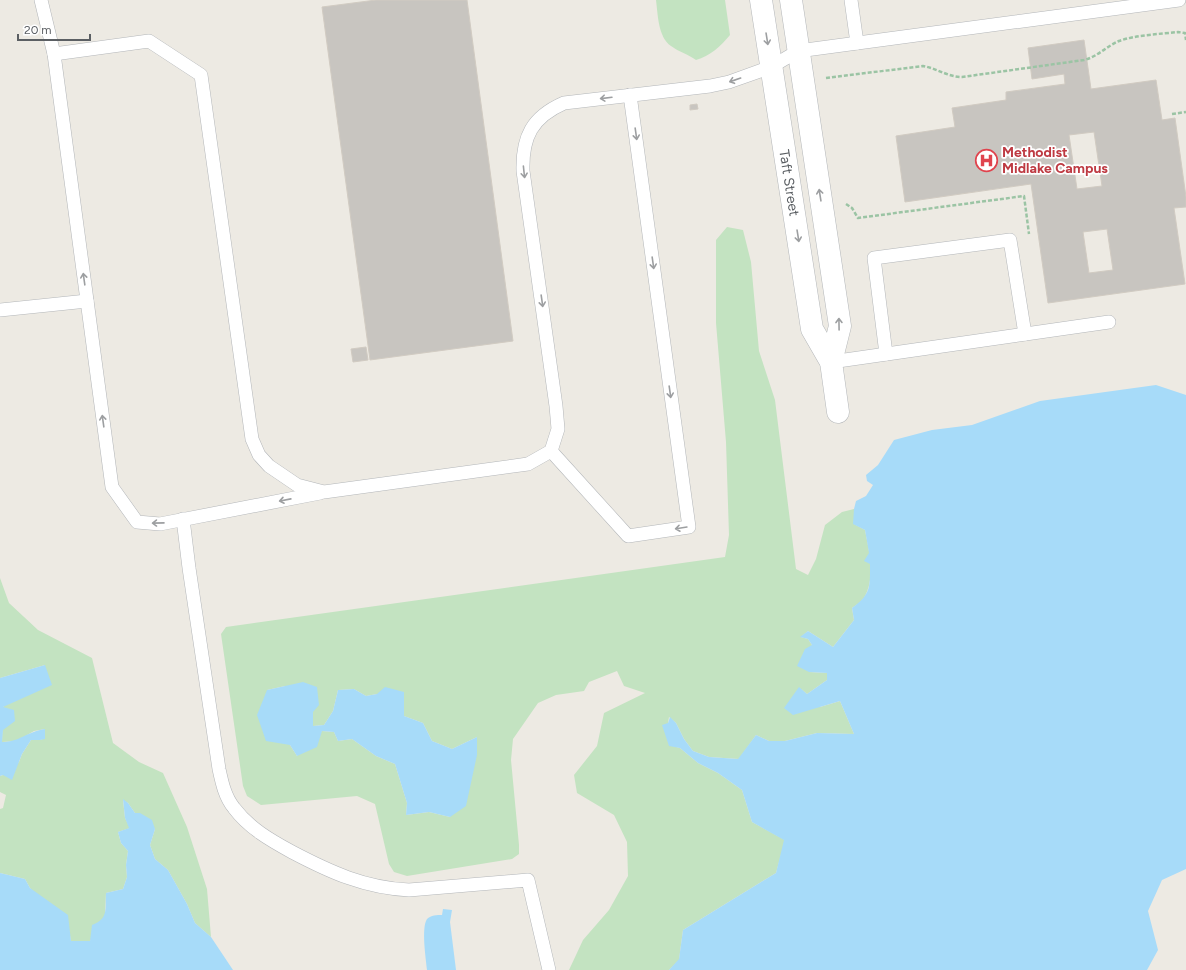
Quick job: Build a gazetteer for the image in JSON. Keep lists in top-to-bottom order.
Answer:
{
  "streets": {
    "street": ["Taft Street"]
  },
  "places": {
    "hospital": ["Methodist Midlake Campus"]
  },
  "scale_bar": "20 m"
}
